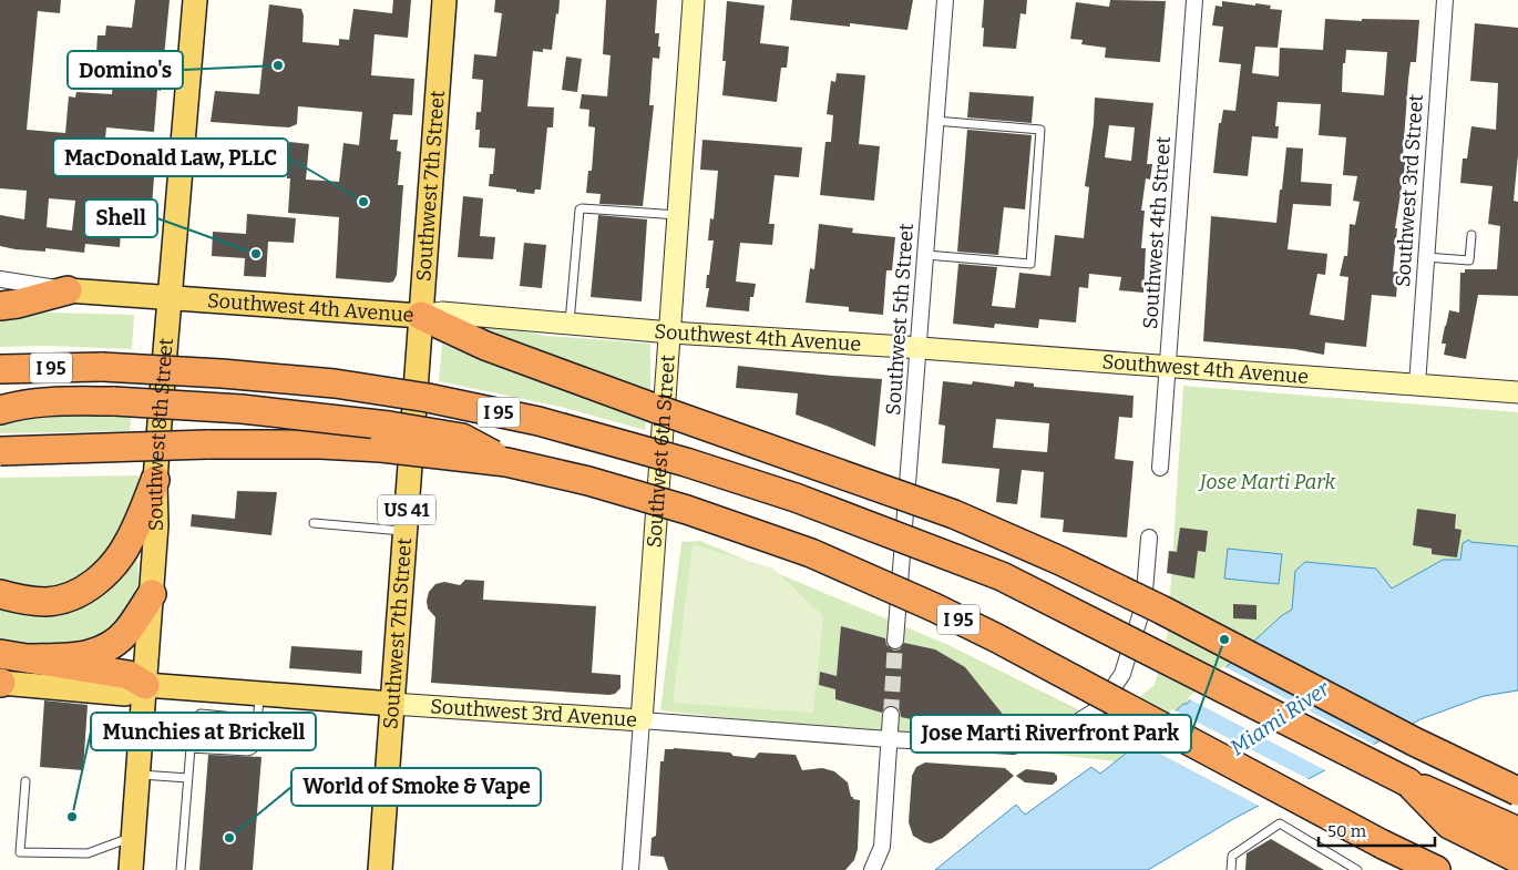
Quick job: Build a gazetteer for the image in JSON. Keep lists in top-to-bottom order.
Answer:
{
  "streets": {
    "highway": ["I 95"],
    "main road": [
      "Southwest 7th Street",
      "Southwest 4th Avenue",
      "Southwest 8th Street",
      "US 41",
      "Southwest 3rd Avenue"
    ],
    "street": [
      "Southwest 3rd Street",
      "Southwest 4th Street",
      "Southwest 5th Street",
      "Southwest 6th Street"
    ]
  },
  "crossings": [
    ["Southwest 7th Street", "Southwest 4th Avenue"],
    ["Southwest 7th Street", "Southwest 3rd Avenue"],
    ["Southwest 3rd Street", "Southwest 4th Avenue"],
    ["Southwest 4th Street", "Southwest 4th Avenue"],
    ["Southwest 4th Avenue", "Southwest 5th Street"],
    ["Southwest 4th Avenue", "Southwest 8th Street"],
    ["Southwest 4th Avenue", "Southwest 6th Street"],
    ["Southwest 8th Street", "Southwest 3rd Avenue"],
    ["Southwest 6th Street", "Southwest 3rd Avenue"]
  ],
  "water": ["Miami River"],
  "parks": ["Jose Marti Park"],
  "places": [
    "Domino's",
    "MacDonald Law, PLLC",
    "Shell",
    "Jose Marti Riverfront Park",
    "Munchies at Brickell",
    "World of Smoke & Vape"
  ],
  "scale_bar": "50 m"
}
